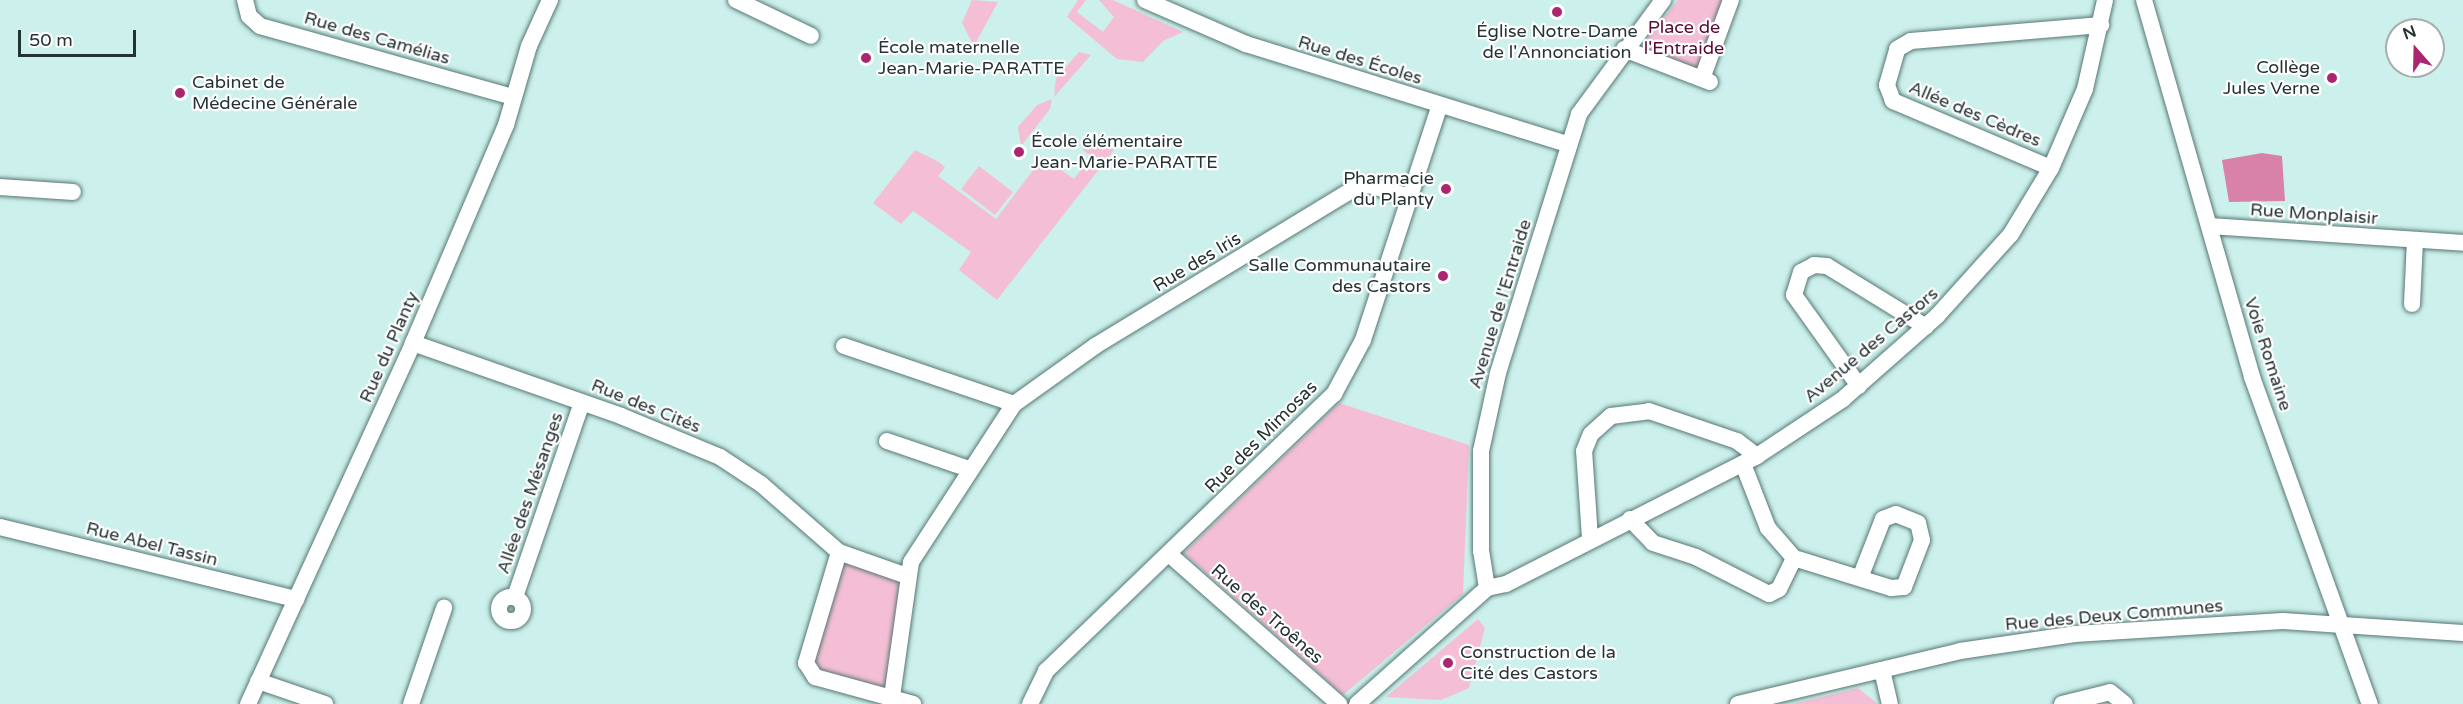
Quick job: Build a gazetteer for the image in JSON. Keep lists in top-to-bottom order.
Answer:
{
  "streets": {
    "street": [
      "Rue des Camélias",
      "Rue des Écoles",
      "Allée des Cèdres",
      "Rue Monplaisir",
      "Rue des Iris",
      "Avenue de l'Entraide",
      "Avenue des Castors",
      "Rue du Planty",
      "Voie Romaine",
      "Rue des Cités",
      "Rue des Mimosas",
      "Allée des Mésanges",
      "Rue Abel Tassin",
      "Rue des Troênes",
      "Rue des Deux Communes"
    ]
  },
  "crossings": [
    ["Rue des Camélias", "Rue du Planty"],
    ["Rue des Écoles", "Avenue de l'Entraide"],
    ["Rue des Écoles", "Rue des Mimosas"],
    ["Allée des Cèdres", "Avenue des Castors"],
    ["Rue Monplaisir", "Voie Romaine"],
    ["Rue des Iris", "Rue des Mimosas"],
    ["Avenue de l'Entraide", "Avenue des Castors"],
    ["Rue du Planty", "Rue des Cités"],
    ["Rue du Planty", "Rue Abel Tassin"],
    ["Voie Romaine", "Rue des Deux Communes"],
    ["Rue des Cités", "Allée des Mésanges"],
    ["Rue des Mimosas", "Rue des Troênes"]
  ],
  "parks": ["Place de l'Entraide"],
  "places": [
    "Église Notre-Dame de l'Annonciation",
    "École maternelle Jean-Marie-PARATTE",
    "Collège Jules Verne",
    "Cabinet de Médecine Générale",
    "École élémentaire Jean-Marie-PARATTE",
    "Pharmacie du Planty",
    "Salle Communautaire des Castors",
    "Construction de la Cité des Castors"
  ],
  "scale_bar": "50 m",
  "north": "top"
}
